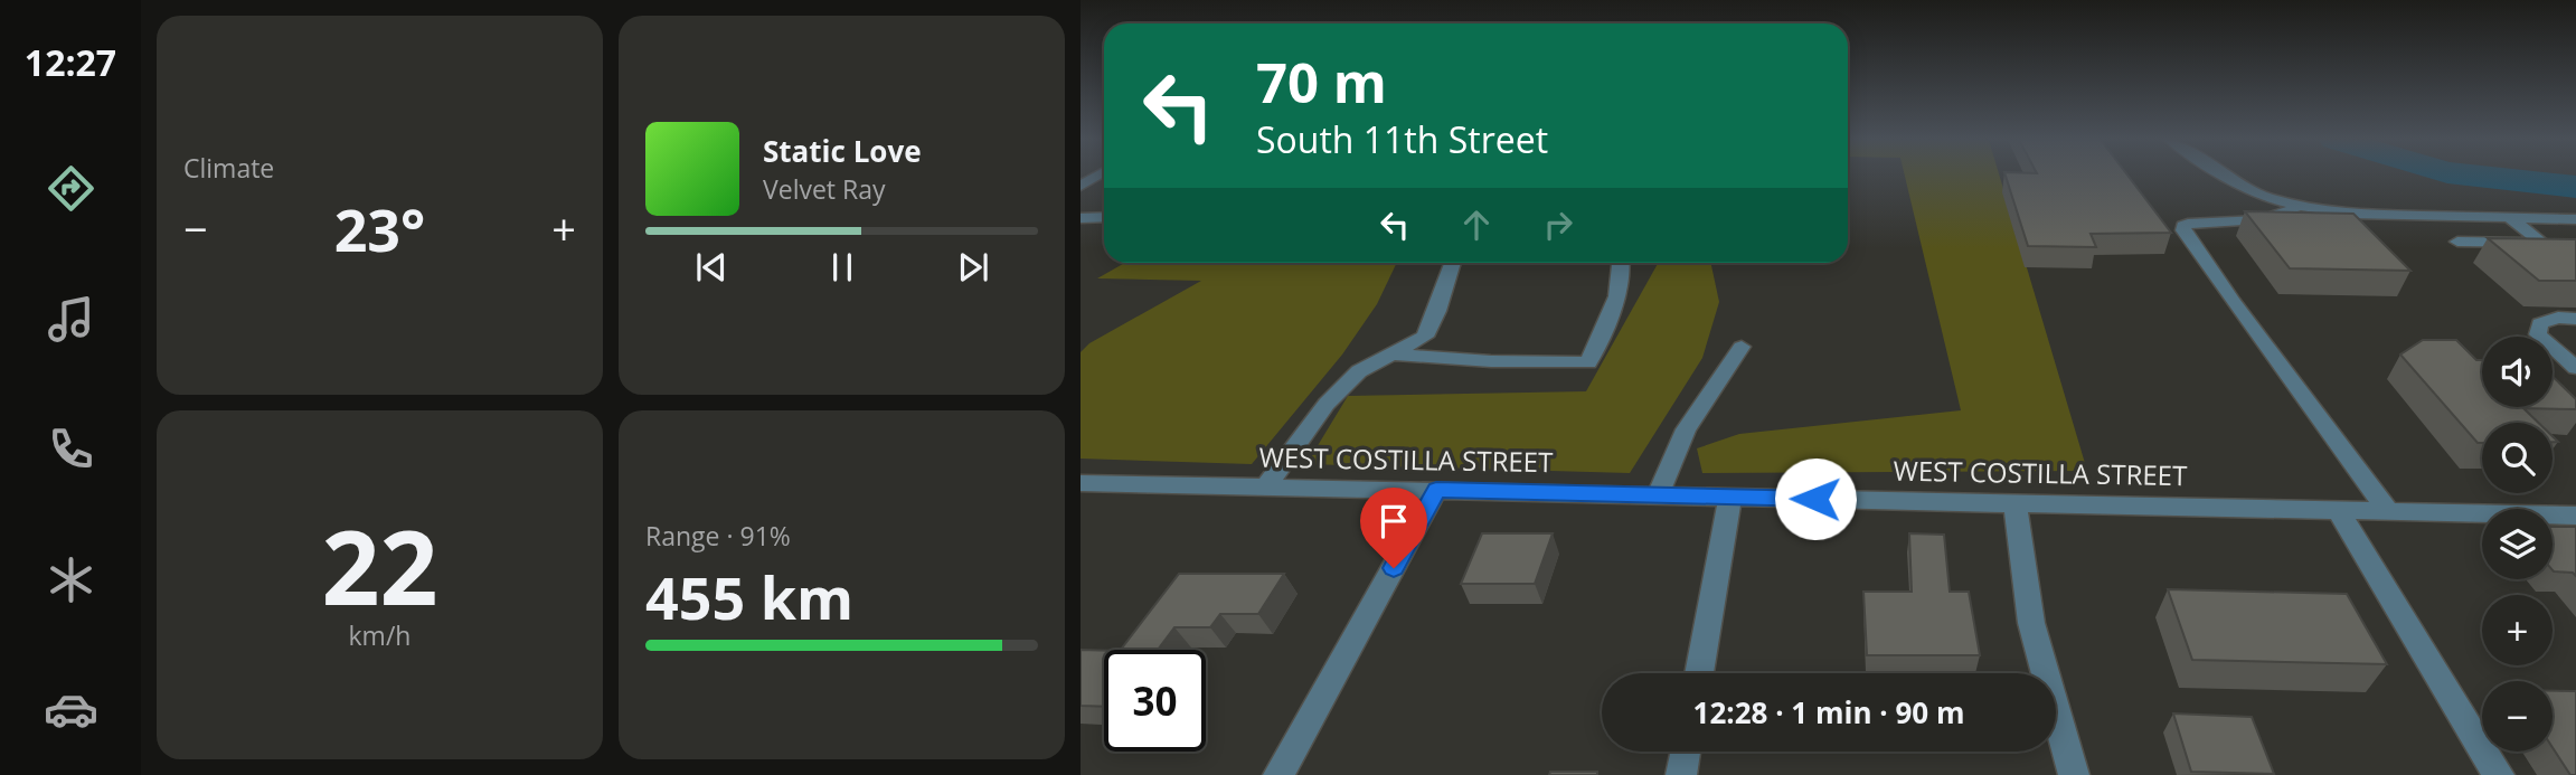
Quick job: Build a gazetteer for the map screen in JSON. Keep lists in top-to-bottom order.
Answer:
{
  "streets": {
    "street": ["WEST COSTILLA STREET"]
  },
  "page": {
    "tabs": "12:27",
    "tile": [
      "Climate",
      ["22", "km/h"],
      ["Range · 91%", "455 km"]
    ],
    "turn": ["70 m", "South 11th Street"],
    "song": ["Static Love", "Velvet Ray"],
    "heat": ["−", "23°", "+"],
    "map_buttons": ["+", "−"],
    "limit": "30",
    "trip": "12:28 · 1 min · 90 m"
  }
}
